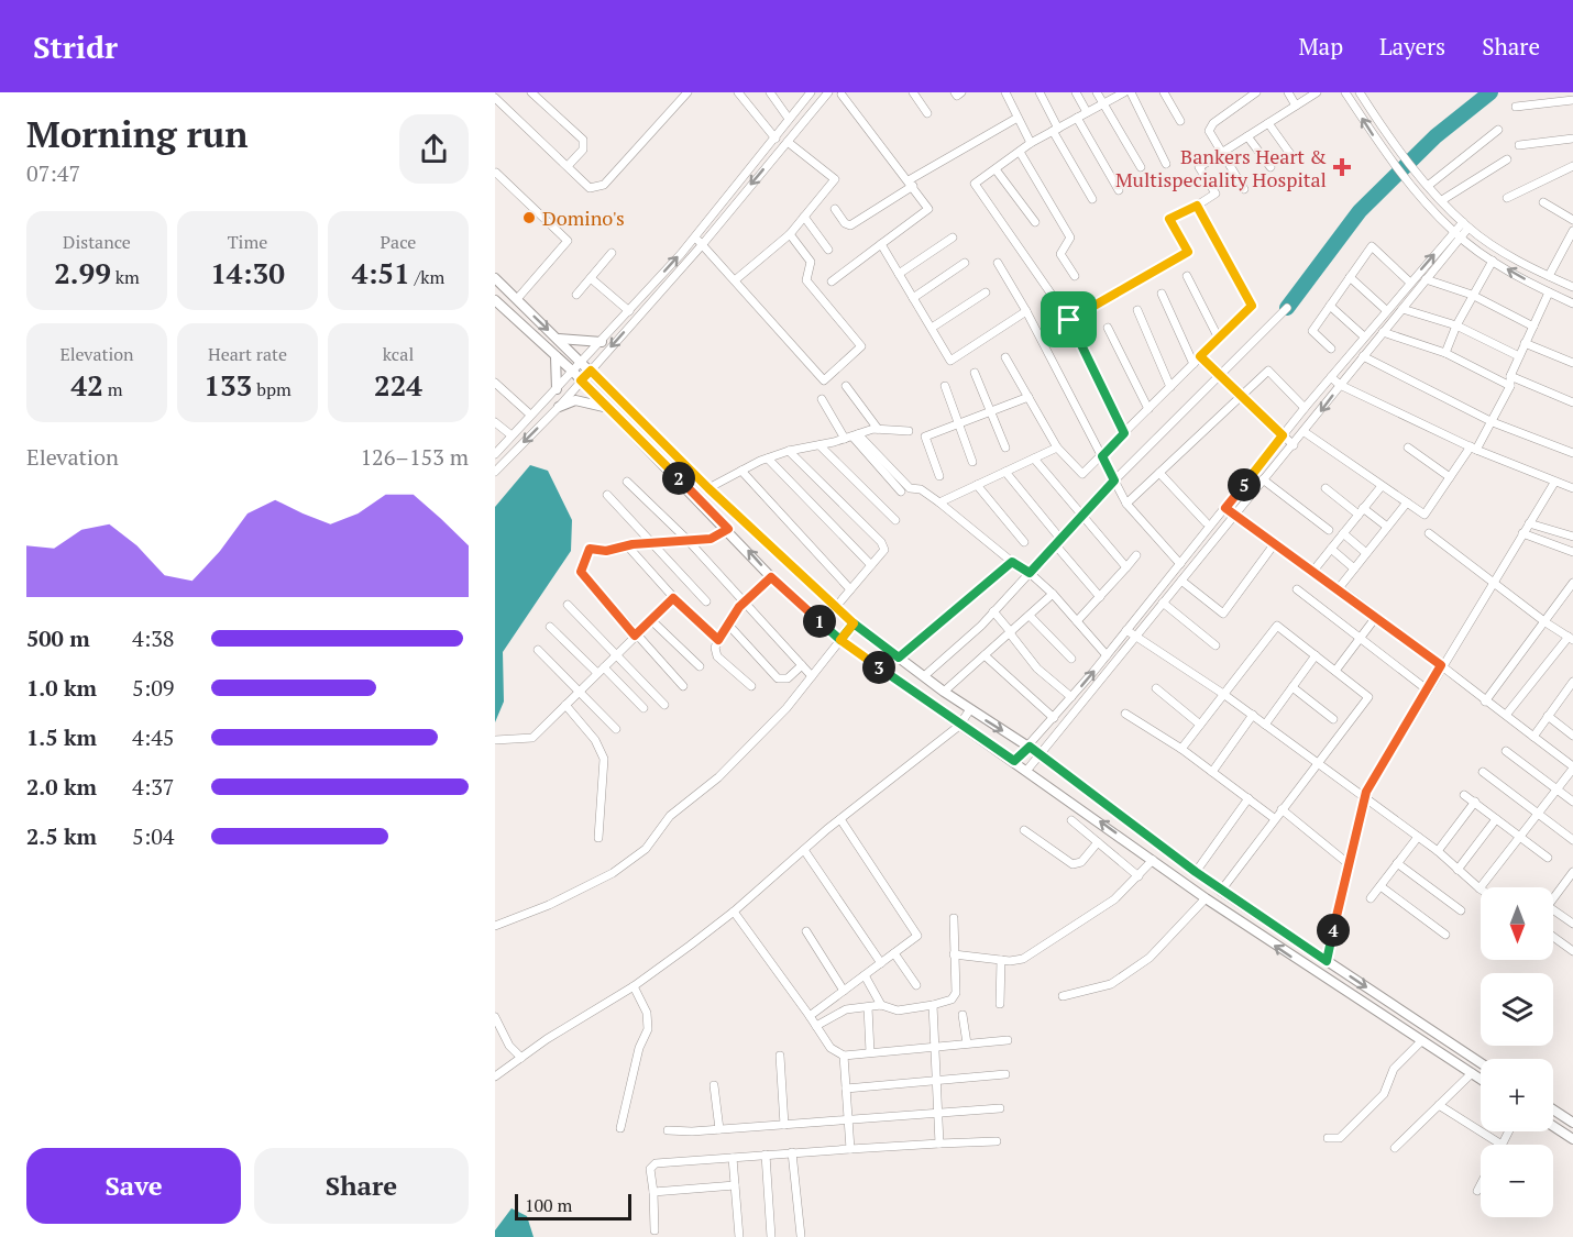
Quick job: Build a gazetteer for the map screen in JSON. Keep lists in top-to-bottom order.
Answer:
{
  "places": {
    "health": ["Bankers Heart & Multispeciality Hospital"],
    "other": ["Domino's"]
  },
  "scale_bar": "100 m",
  "north": "bottom",
  "page": {
    "header": "Stridr",
    "nav": ["Map", "Layers", "Share"],
    "heading": ["Morning run", "07:47"],
    "stats": [
      ["Distance", "2.99 km"],
      ["Time", "14:30"],
      ["Pace", "4:51 /km"],
      ["Elevation", "42 m"],
      ["Heart rate", "133 bpm"],
      ["kcal", "224"]
    ],
    "chart": ["Elevation", "126–153 m"],
    "pins": [
      "2",
      "5",
      "1",
      "3",
      "4"
    ],
    "list": [
      {
        "name": "500 m",
        "note": "4:38"
      },
      {
        "name": "1.0 km",
        "note": "5:09"
      },
      {
        "name": "1.5 km",
        "note": "4:45"
      },
      {
        "name": "2.0 km",
        "note": "4:37"
      },
      {
        "name": "2.5 km",
        "note": "5:04"
      }
    ],
    "map_buttons": ["+", "−"],
    "buttons": ["Save", "Share"],
    "scale": "100 m"
  }
}
